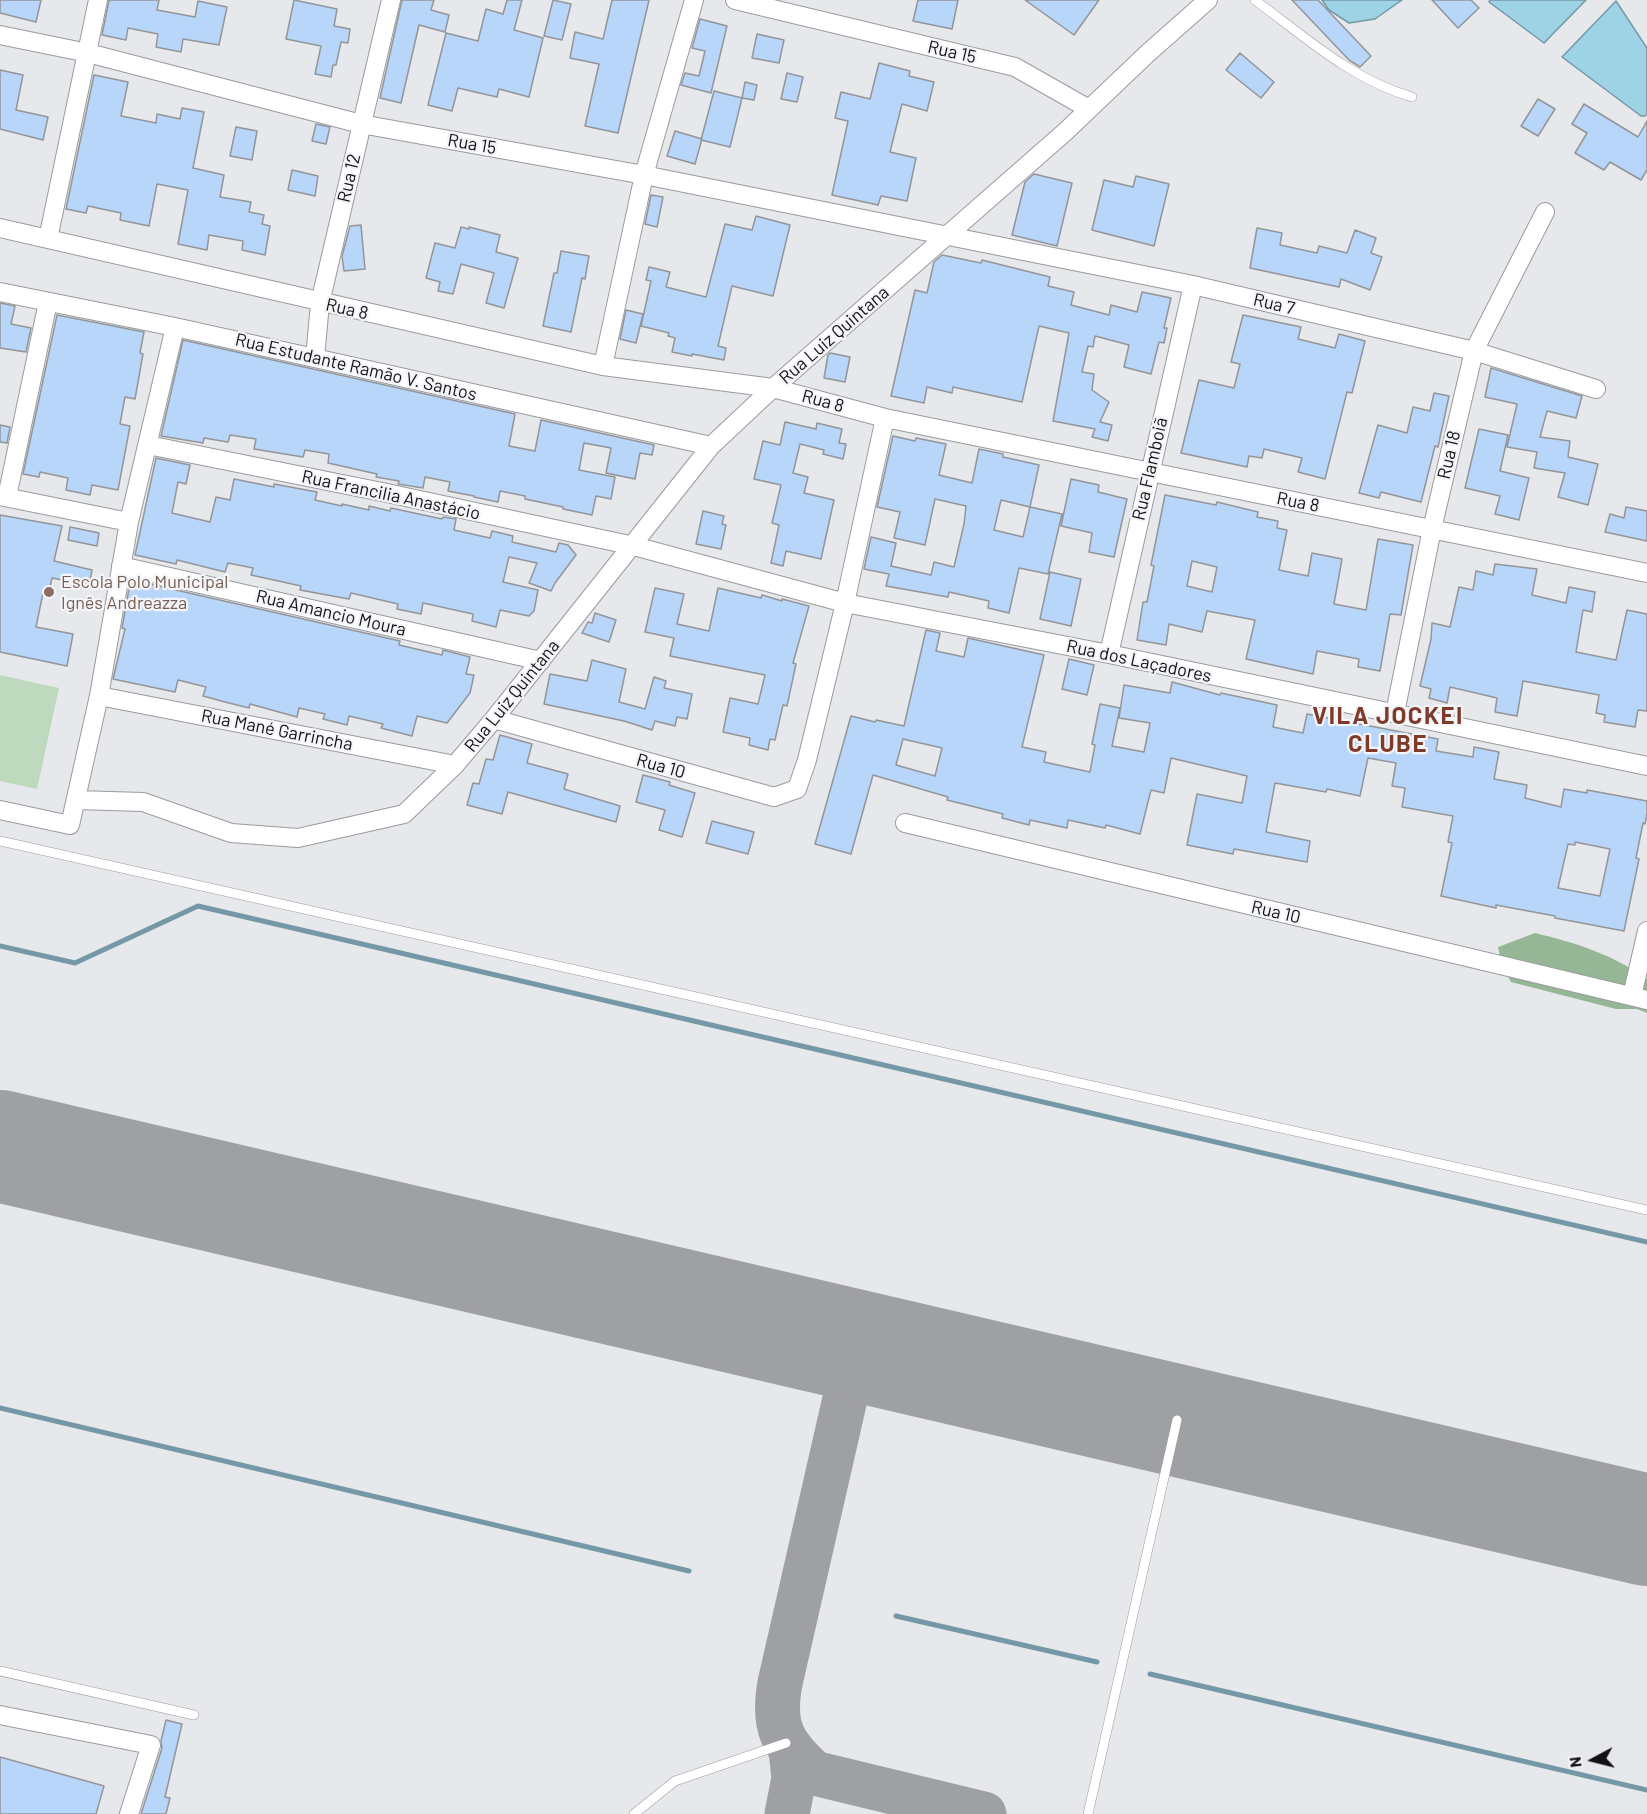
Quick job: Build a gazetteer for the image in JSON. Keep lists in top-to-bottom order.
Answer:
{
  "streets": {
    "street": [
      "Rua 15",
      "Rua 12",
      "Rua 7",
      "Rua 8",
      "Rua Luiz Quintana",
      "Rua Estudante Ramão V. Santos",
      "Rua 18",
      "Rua Flamboiã",
      "Rua Francilia Anastácio",
      "Rua Amancio Moura",
      "Rua dos Laçadores",
      "Rua Mané Garrincha",
      "Rua 10"
    ]
  },
  "crossings": [
    ["Rua 15", "Rua 12"],
    ["Rua 15", "Rua 7"],
    ["Rua 15", "Rua Luiz Quintana"],
    ["Rua 12", "Rua 8"],
    ["Rua 12", "Rua Estudante Ramão V. Santos"],
    ["Rua 7", "Rua Luiz Quintana"],
    ["Rua 7", "Rua 18"],
    ["Rua 7", "Rua Flamboiã"],
    ["Rua 8", "Rua Luiz Quintana"],
    ["Rua 8", "Rua 18"],
    ["Rua 8", "Rua Flamboiã"],
    ["Rua Luiz Quintana", "Rua Estudante Ramão V. Santos"],
    ["Rua Luiz Quintana", "Rua Francilia Anastácio"],
    ["Rua Luiz Quintana", "Rua Amancio Moura"],
    ["Rua Luiz Quintana", "Rua dos Laçadores"],
    ["Rua Luiz Quintana", "Rua Mané Garrincha"],
    ["Rua Luiz Quintana", "Rua 10"],
    ["Rua 18", "Rua dos Laçadores"],
    ["Rua Flamboiã", "Rua dos Laçadores"],
    ["Rua Francilia Anastácio", "Rua dos Laçadores"],
    ["Rua dos Laçadores", "Rua 10"]
  ],
  "districts": ["VILA JOCKEI CLUBE"],
  "places": ["Escola Polo Municipal Ignês Andreazza"],
  "north": "left"
}
